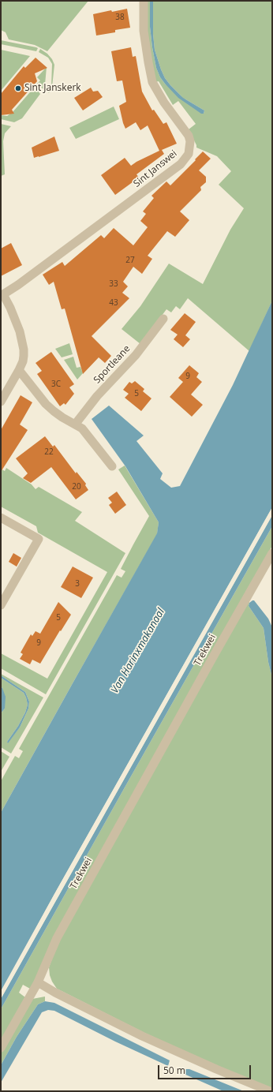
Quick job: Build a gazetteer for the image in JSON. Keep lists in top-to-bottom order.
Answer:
{
  "streets": {
    "street": ["Sint Janswei", "Sportleane", "Trekwei"]
  },
  "water": ["Van Harinxmakanaal"],
  "places": ["Sint Janskerk"],
  "house_numbers": [
    "38",
    "27",
    "33",
    "43",
    "9",
    "3C",
    "5",
    "22",
    "20",
    "3",
    "5",
    "9"
  ],
  "scale_bar": "50 m"
}
